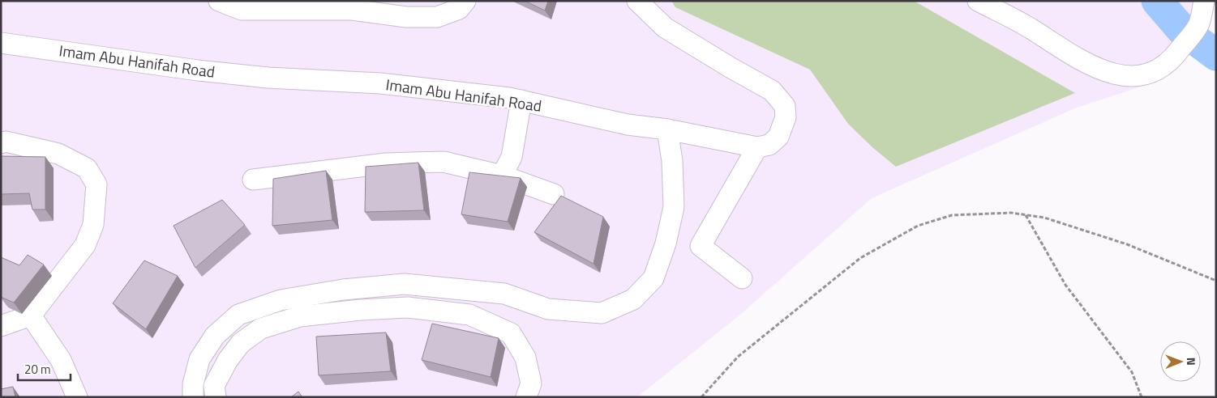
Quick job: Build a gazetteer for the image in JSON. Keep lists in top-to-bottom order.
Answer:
{
  "streets": {
    "street": ["Imam Abu Hanifah Road"]
  },
  "scale_bar": "20 m",
  "north": "right"
}
